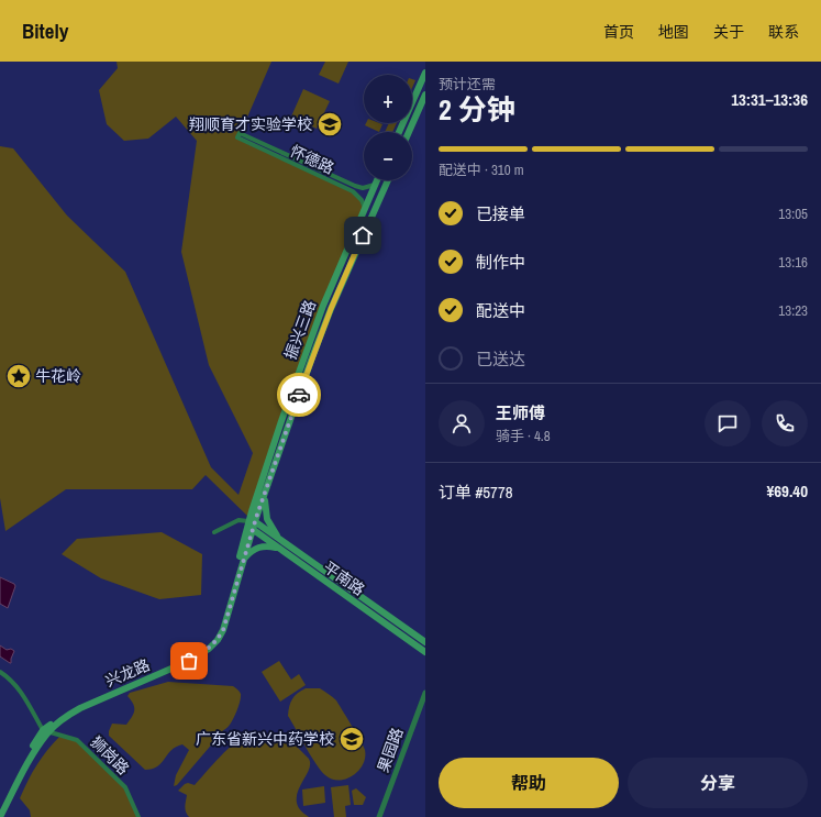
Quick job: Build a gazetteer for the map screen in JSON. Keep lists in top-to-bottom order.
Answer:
{
  "streets": {
    "main road": ["振兴三路", "平南路", "兴龙路"],
    "street": ["怀德路", "果园路", "狮岗路"]
  },
  "crossings": [
    ["怀德路", "振兴三路"],
    ["振兴三路", "平南路"],
    ["振兴三路", "兴龙路"],
    ["平南路", "兴龙路"],
    ["兴龙路", "狮岗路"]
  ],
  "places": {
    "school or university": ["翔顺育才实验学校", "广东省新兴中药学校"],
    "place": ["牛花岭"]
  },
  "page": {
    "header": "Bitely",
    "nav": [
      "首页",
      "地图",
      "关于",
      "联系"
    ],
    "heading": ["2 分钟", "预计还需", "13:31–13:36"],
    "panel": [
      "王师傅",
      "骑手 · 4.8",
      "订单 #5778",
      "¥69.40"
    ],
    "map_buttons": ["+", "−"],
    "bar": "配送中 · 310 m",
    "list": [
      ["已接单", "13:05"],
      ["制作中", "13:16"],
      ["配送中", "13:23"],
      "已送达"
    ],
    "buttons": ["帮助", "分享"]
  }
}
